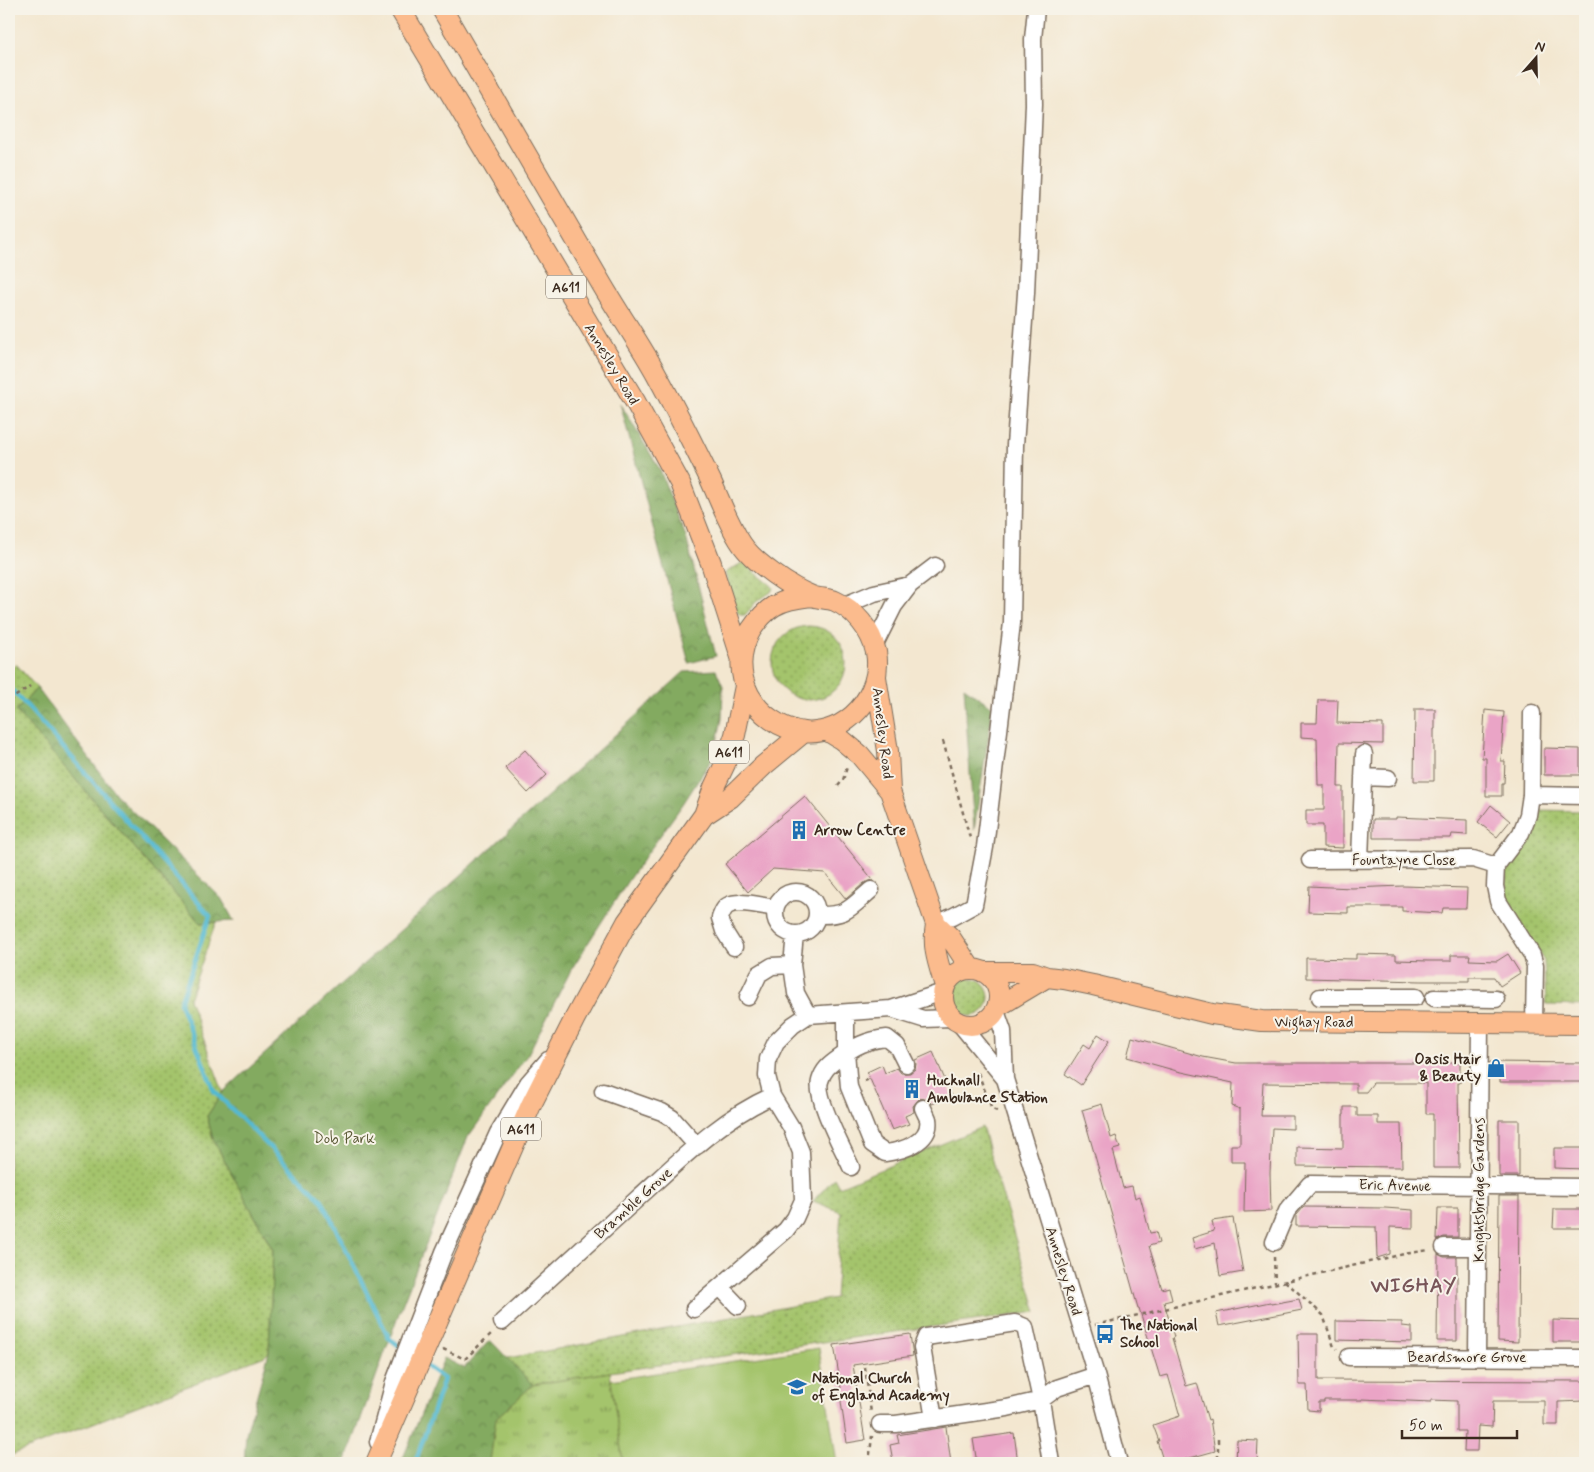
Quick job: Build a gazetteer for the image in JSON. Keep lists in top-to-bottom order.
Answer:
{
  "streets": {
    "main road": ["A611", "Annesley Road", "Wighay Road"],
    "street": [
      "Fountayne Close",
      "Eric Avenue",
      "Knightsbridge Gardens",
      "Bramble Grove",
      "Beardsmore Grove"
    ]
  },
  "crossings": [
    ["A611", "Annesley Road"],
    ["Annesley Road", "Wighay Road"],
    ["Wighay Road", "Knightsbridge Gardens"],
    ["Eric Avenue", "Knightsbridge Gardens"],
    ["Knightsbridge Gardens", "Beardsmore Grove"]
  ],
  "districts": ["WIGHAY"],
  "parks": ["Dob Park"],
  "places": {
    "building": ["Arrow Centre", "Hucknall Ambulance Station"],
    "shop": ["Oasis Hair & Beauty"],
    "bus stop": ["The National School"],
    "school or university": ["National Church of England Academy"]
  },
  "scale_bar": "50 m",
  "north": "top"
}
